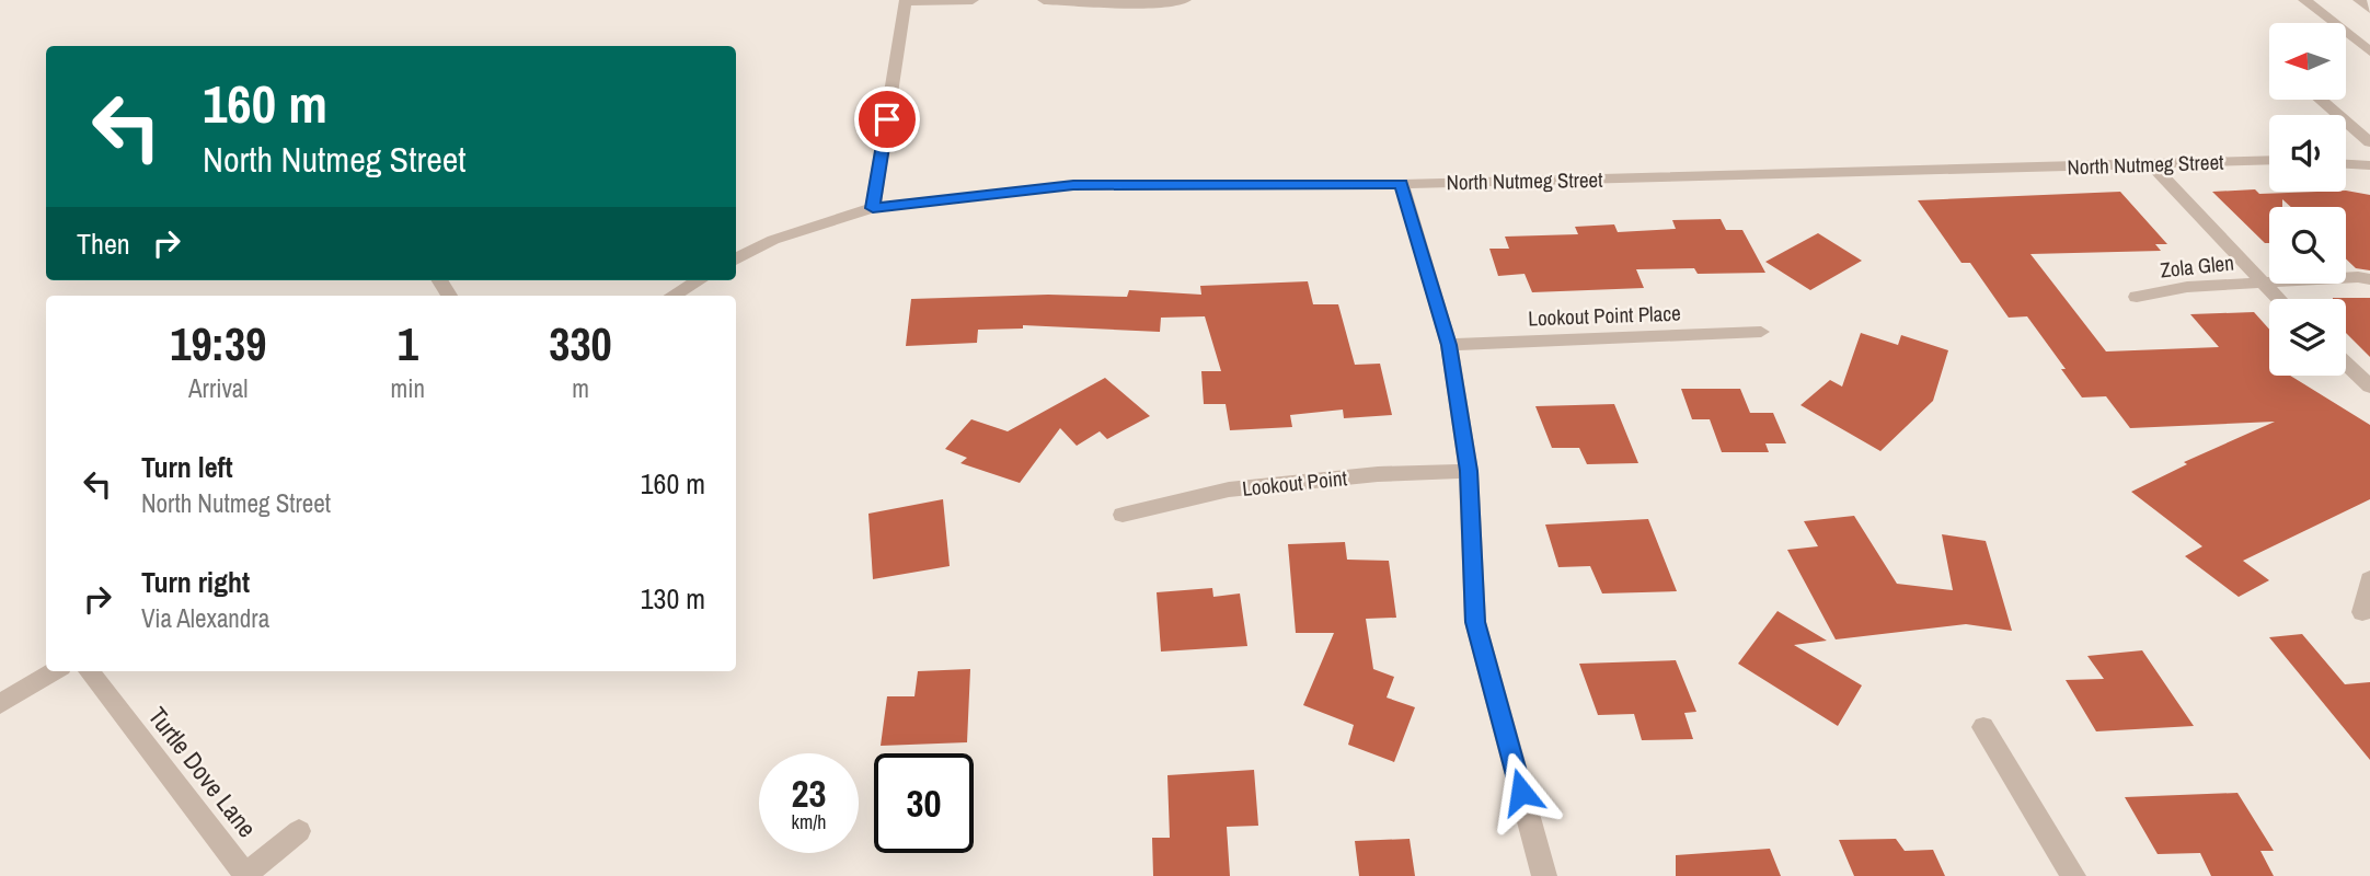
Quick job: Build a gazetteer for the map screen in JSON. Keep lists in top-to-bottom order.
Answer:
{
  "streets": {
    "street": [
      "North Nutmeg Street",
      "Zola Glen",
      "Lookout Point Place",
      "Lookout Point",
      "Turtle Dove Lane"
    ]
  },
  "north": "left",
  "page": {
    "turn": ["160 m", "North Nutmeg Street"],
    "then": "Then",
    "eta": [
      "19:39",
      "Arrival",
      "1",
      "min",
      "330",
      "m"
    ],
    "list": [
      {
        "name": "Turn left",
        "note": "North Nutmeg Street",
        "value": "160 m"
      },
      {
        "name": "Turn right",
        "note": "Via Alexandra",
        "value": "130 m"
      }
    ],
    "speed": "23 km/h",
    "limit": "30"
  }
}
